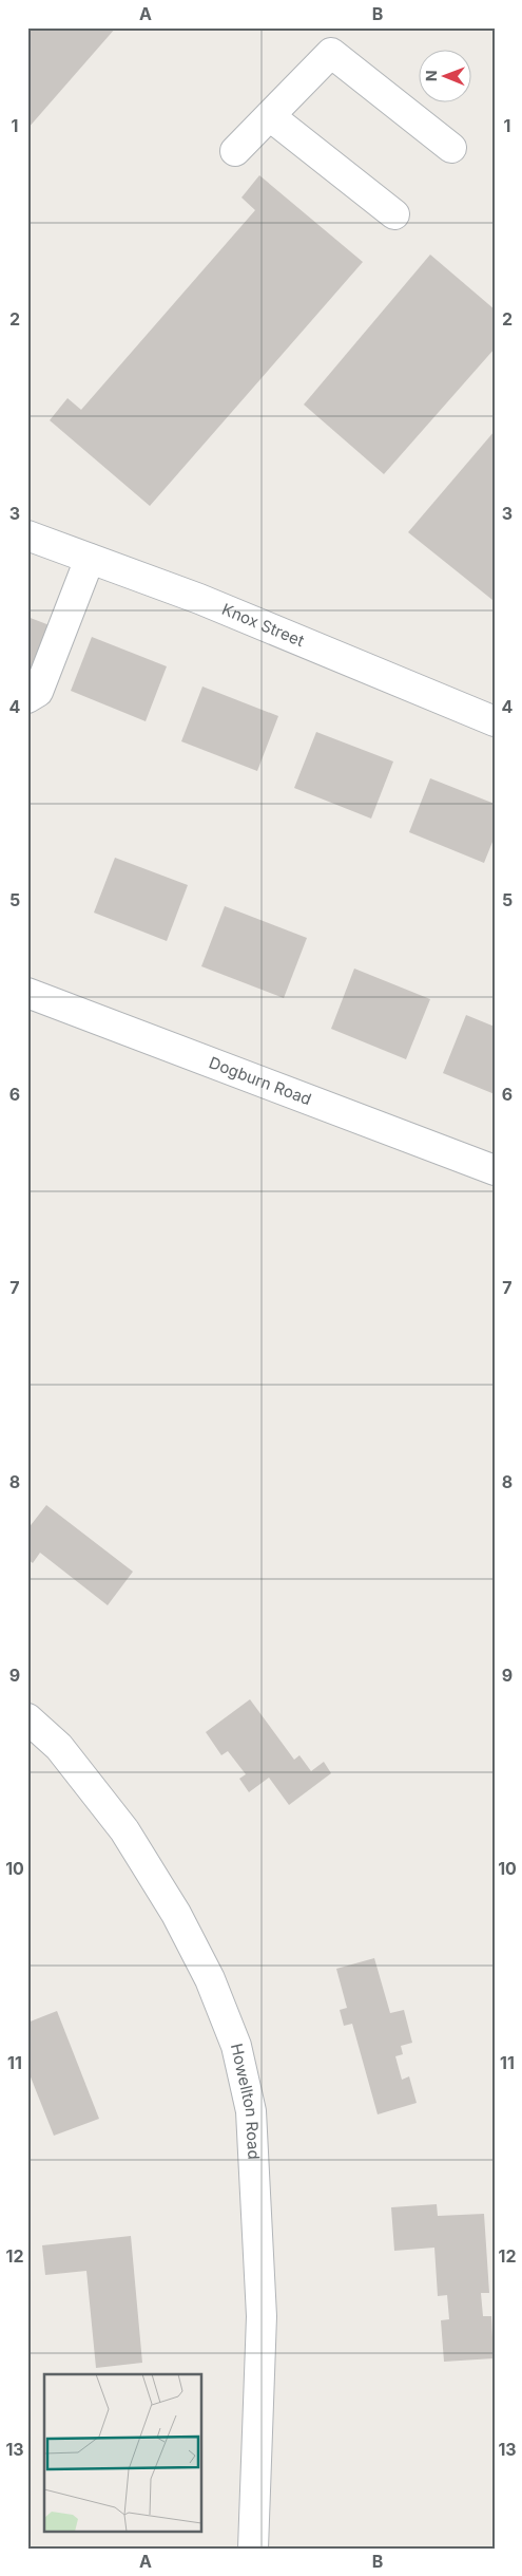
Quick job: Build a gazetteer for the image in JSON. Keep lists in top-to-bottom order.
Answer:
{
  "streets": {
    "street": ["Knox Street", "Dogburn Road", "Howellton Road"]
  },
  "north": "left",
  "grid": {
    "columns": ["A", "B"],
    "rows": [
      "1",
      "2",
      "3",
      "4",
      "5",
      "6",
      "7",
      "8",
      "9",
      "10",
      "11",
      "12",
      "13"
    ]
  }
}
